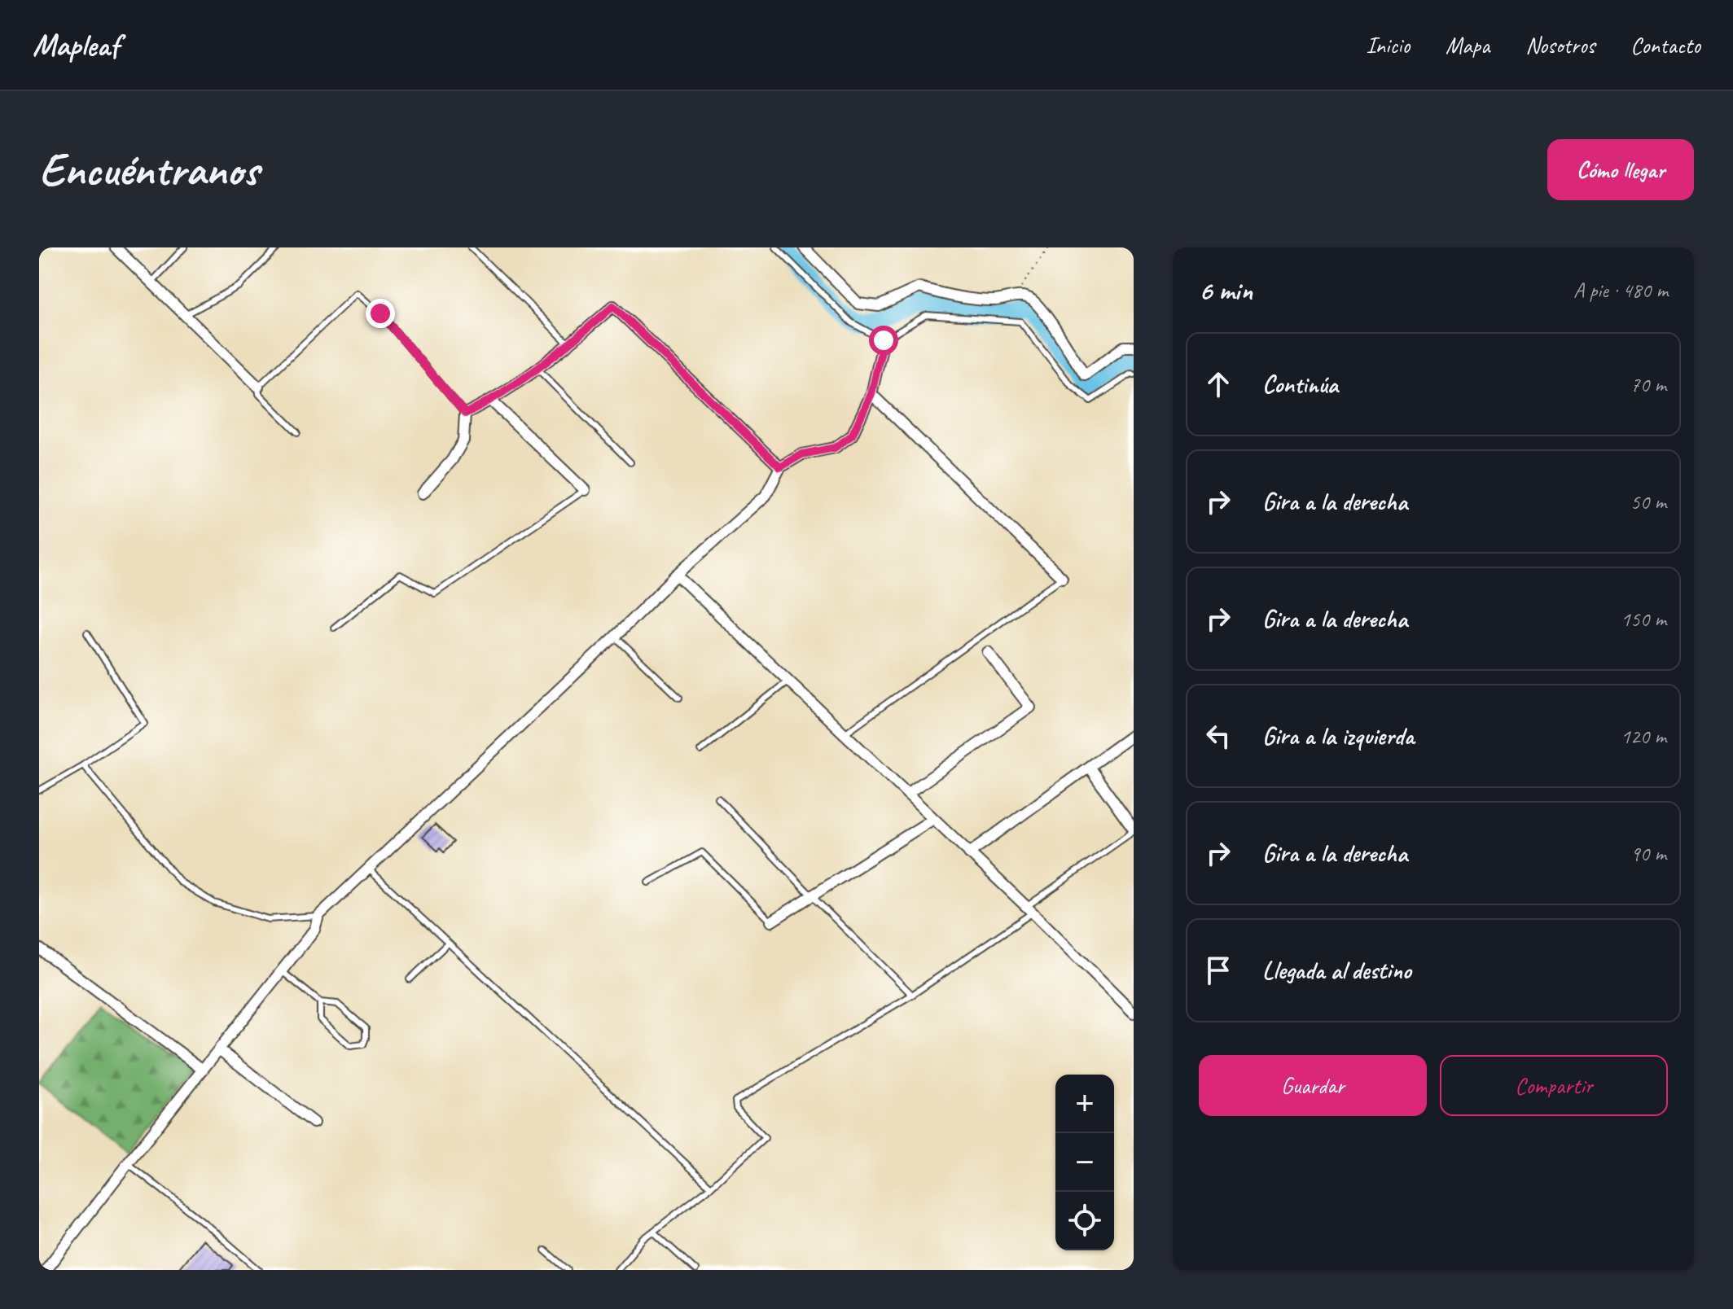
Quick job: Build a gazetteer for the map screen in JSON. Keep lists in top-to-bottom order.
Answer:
{
  "page": {
    "header": "Mapleaf",
    "nav": [
      "Inicio",
      "Mapa",
      "Nosotros",
      "Contacto"
    ],
    "buttons": [
      "Cómo llegar",
      ["Guardar", "Compartir"]
    ],
    "title": "Encuéntranos",
    "heading": ["6 min", "A pie · 480 m"],
    "list": [
      ["Continúa", "70 m"],
      ["Gira a la derecha", "50 m"],
      ["Gira a la derecha", "150 m"],
      ["Gira a la izquierda", "120 m"],
      ["Gira a la derecha", "90 m"],
      "Llegada al destino"
    ],
    "map_buttons": ["+", "−"]
  }
}
